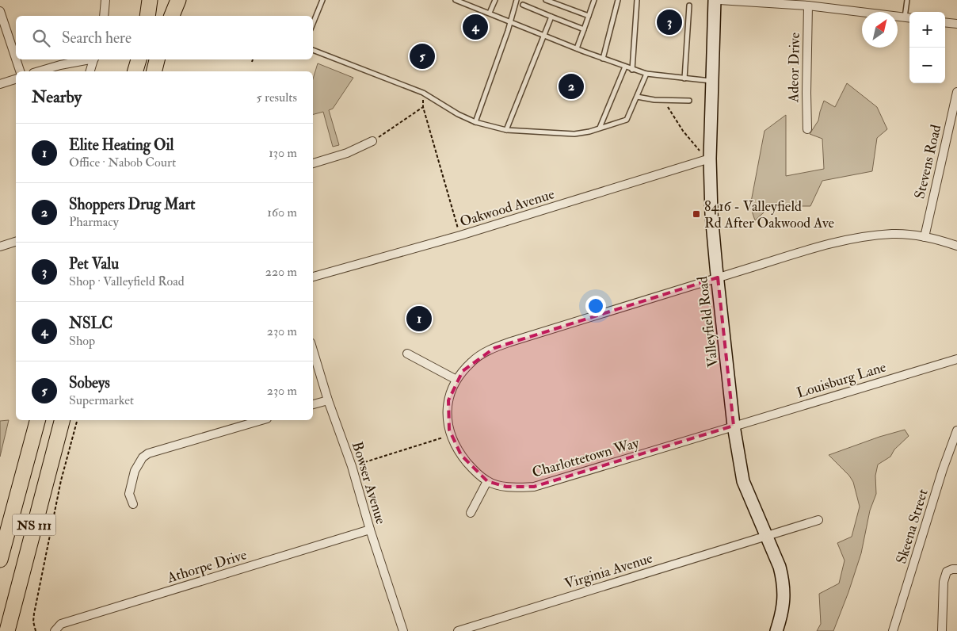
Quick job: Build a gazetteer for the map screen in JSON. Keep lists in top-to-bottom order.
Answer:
{
  "streets": {
    "highway": ["NS 111"],
    "street": [
      "Adeor Drive",
      "Stevens Road",
      "Oakwood Avenue",
      "Valleyfield Road",
      "Louisburg Lane",
      "Charlottetown Way",
      "Bowser Avenue",
      "Skeena Street",
      "Athorpe Drive",
      "Virginia Avenue"
    ]
  },
  "crossings": [
    ["Stevens Road", "Charlottetown Way"],
    ["Oakwood Avenue", "Valleyfield Road"],
    ["Valleyfield Road", "Louisburg Lane"],
    ["Valleyfield Road", "Charlottetown Way"],
    ["Valleyfield Road", "Virginia Avenue"],
    ["Louisburg Lane", "Charlottetown Way"],
    ["Bowser Avenue", "Athorpe Drive"]
  ],
  "places": {
    "transit": ["8416 - Valleyfield Rd After Oakwood Ave"]
  },
  "north": "top right",
  "page": {
    "pins": [
      "3",
      "4",
      "5",
      "2",
      "1"
    ],
    "map_buttons": ["+", "−"],
    "search": "Search here",
    "heading": ["Nearby", "5 results"],
    "list": [
      {
        "mark": "1",
        "name": "Elite Heating Oil",
        "note": "Office · Nabob Court",
        "value": "130 m"
      },
      {
        "mark": "2",
        "name": "Shoppers Drug Mart",
        "note": "Pharmacy",
        "value": "160 m"
      },
      {
        "mark": "3",
        "name": "Pet Valu",
        "note": "Shop · Valleyfield Road",
        "value": "220 m"
      },
      {
        "mark": "4",
        "name": "NSLC",
        "note": "Shop",
        "value": "230 m"
      },
      {
        "mark": "5",
        "name": "Sobeys",
        "note": "Supermarket",
        "value": "230 m"
      }
    ]
  }
}
